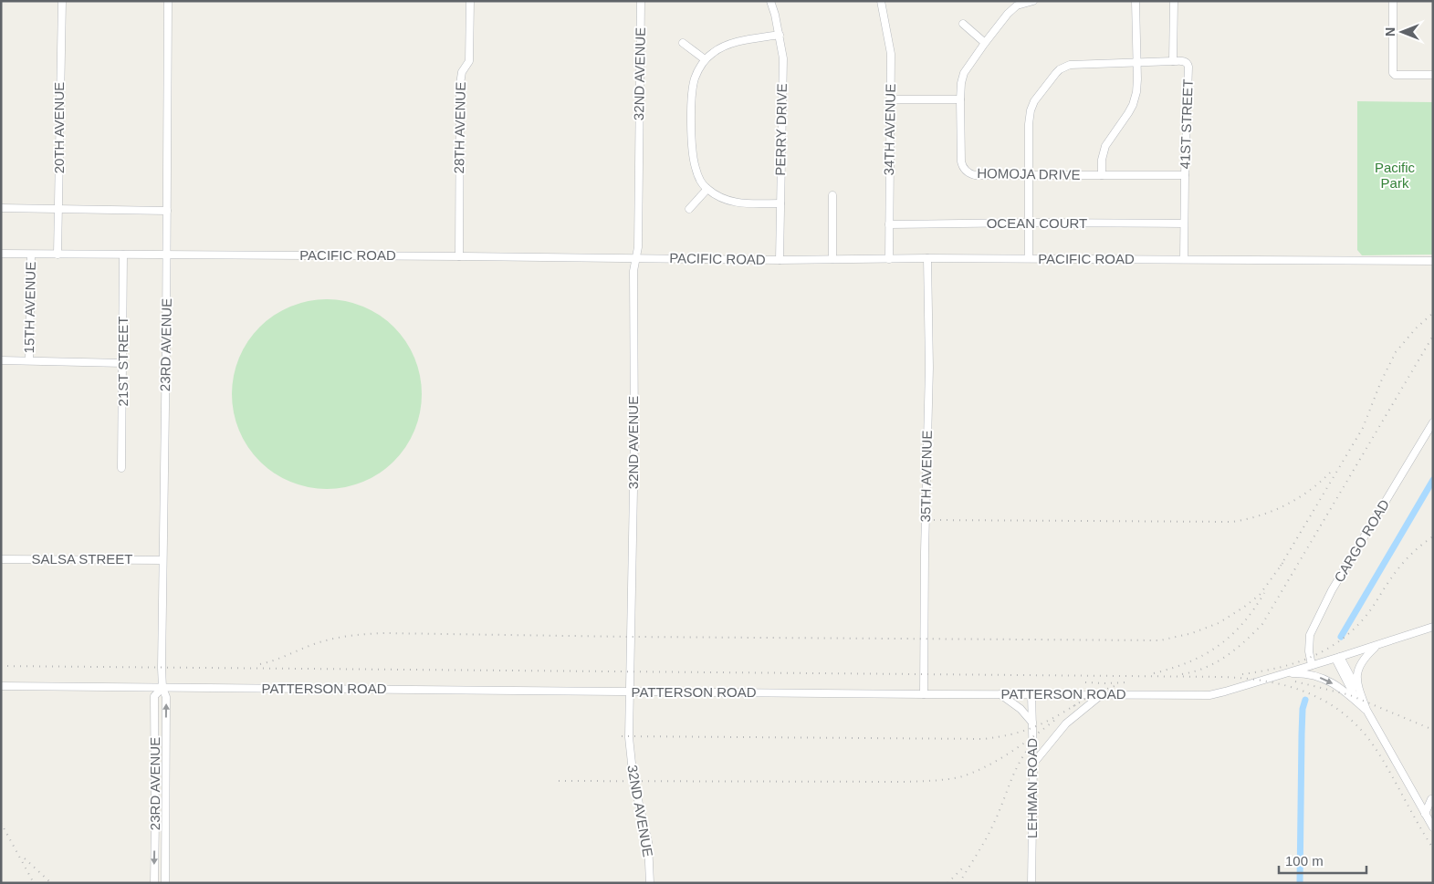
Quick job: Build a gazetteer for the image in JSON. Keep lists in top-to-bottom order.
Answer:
{
  "streets": {
    "street": [
      "32ND AVENUE",
      "41ST STREET",
      "20TH AVENUE",
      "28TH AVENUE",
      "PERRY DRIVE",
      "34TH AVENUE",
      "HOMOJA DRIVE",
      "OCEAN COURT",
      "PACIFIC ROAD",
      "15TH AVENUE",
      "23RD AVENUE",
      "21ST STREET",
      "35TH AVENUE",
      "CARGO ROAD",
      "SALSA STREET",
      "PATTERSON ROAD",
      "LEHMAN ROAD"
    ]
  },
  "crossings": [
    ["32ND AVENUE", "PACIFIC ROAD"],
    ["32ND AVENUE", "PATTERSON ROAD"],
    ["41ST STREET", "HOMOJA DRIVE"],
    ["41ST STREET", "OCEAN COURT"],
    ["41ST STREET", "PACIFIC ROAD"],
    ["20TH AVENUE", "PACIFIC ROAD"],
    ["28TH AVENUE", "PACIFIC ROAD"],
    ["PERRY DRIVE", "PACIFIC ROAD"],
    ["34TH AVENUE", "OCEAN COURT"],
    ["34TH AVENUE", "PACIFIC ROAD"],
    ["PACIFIC ROAD", "15TH AVENUE"],
    ["PACIFIC ROAD", "23RD AVENUE"],
    ["PACIFIC ROAD", "21ST STREET"],
    ["PACIFIC ROAD", "35TH AVENUE"],
    ["23RD AVENUE", "SALSA STREET"],
    ["23RD AVENUE", "PATTERSON ROAD"],
    ["35TH AVENUE", "PATTERSON ROAD"],
    ["CARGO ROAD", "PATTERSON ROAD"],
    ["PATTERSON ROAD", "LEHMAN ROAD"]
  ],
  "parks": ["Pacific Park"],
  "scale_bar": "100 m",
  "north": "left"
}
